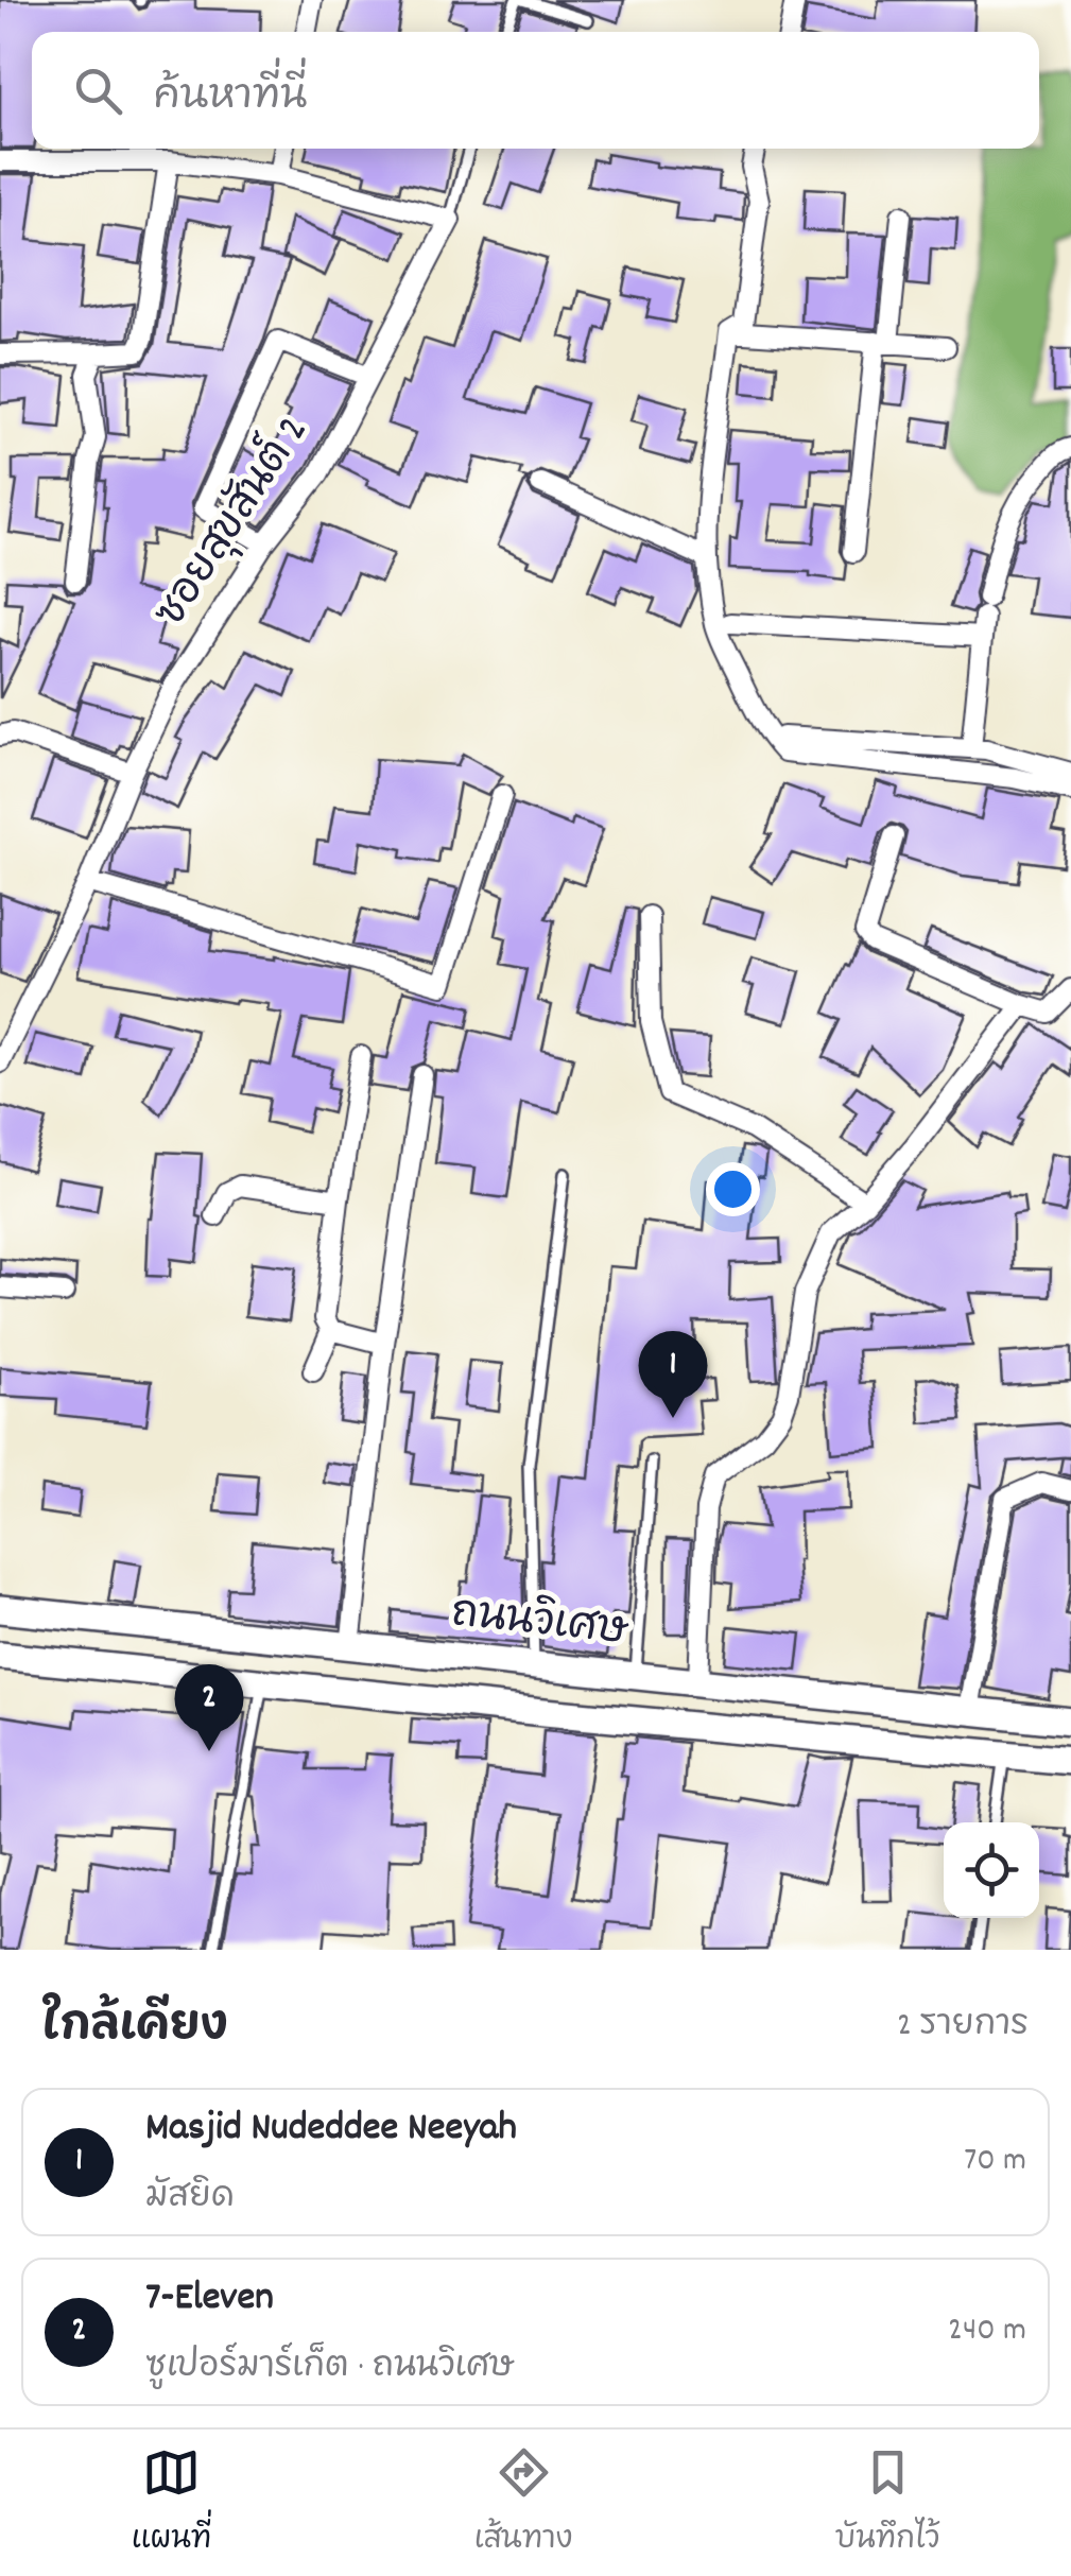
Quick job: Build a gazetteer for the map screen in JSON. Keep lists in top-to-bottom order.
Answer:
{
  "streets": {
    "main road": ["ถนนวิเศษ"],
    "street": ["ซอยสุขสันต์ 2"]
  },
  "page": {
    "search": "ค้นหาที่นี่",
    "pins": ["1", "2"],
    "heading": ["ใกล้เคียง", "2 รายการ"],
    "list": [
      {
        "mark": "1",
        "name": "Masjid Nudeddee Neeyah",
        "note": "มัสยิด",
        "value": "70 m"
      },
      {
        "mark": "2",
        "name": "7-Eleven",
        "note": "ซูเปอร์มาร์เก็ต · ถนนวิเศษ",
        "value": "240 m"
      }
    ],
    "nav": ["แผนที่", "เส้นทาง", "บันทึกไว้"]
  }
}
